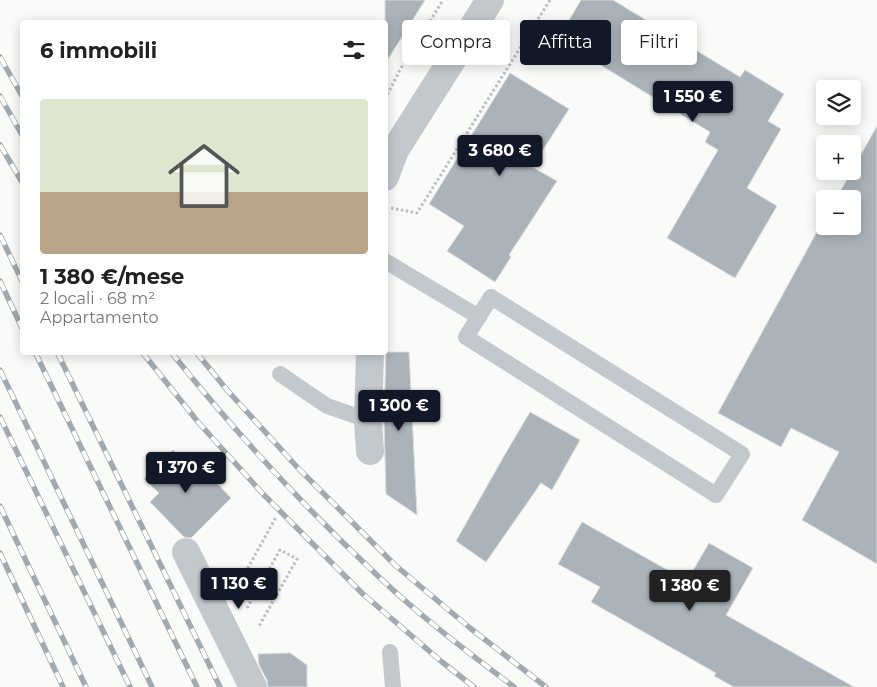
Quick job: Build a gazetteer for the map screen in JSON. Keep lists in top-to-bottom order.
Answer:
{
  "page": {
    "chip": ["Compra", "Affitta", "Filtri"],
    "heading": "6 immobili",
    "map_buttons": ["+", "−"],
    "list": [
      {
        "name": "1 380 €/mese",
        "note": "2 locali · 68 m² · Appartamento"
      }
    ],
    "price": [
      "1 550 €",
      "3 680 €",
      "1 300 €",
      "1 370 €",
      "1 130 €",
      "1 380 €"
    ]
  }
}
